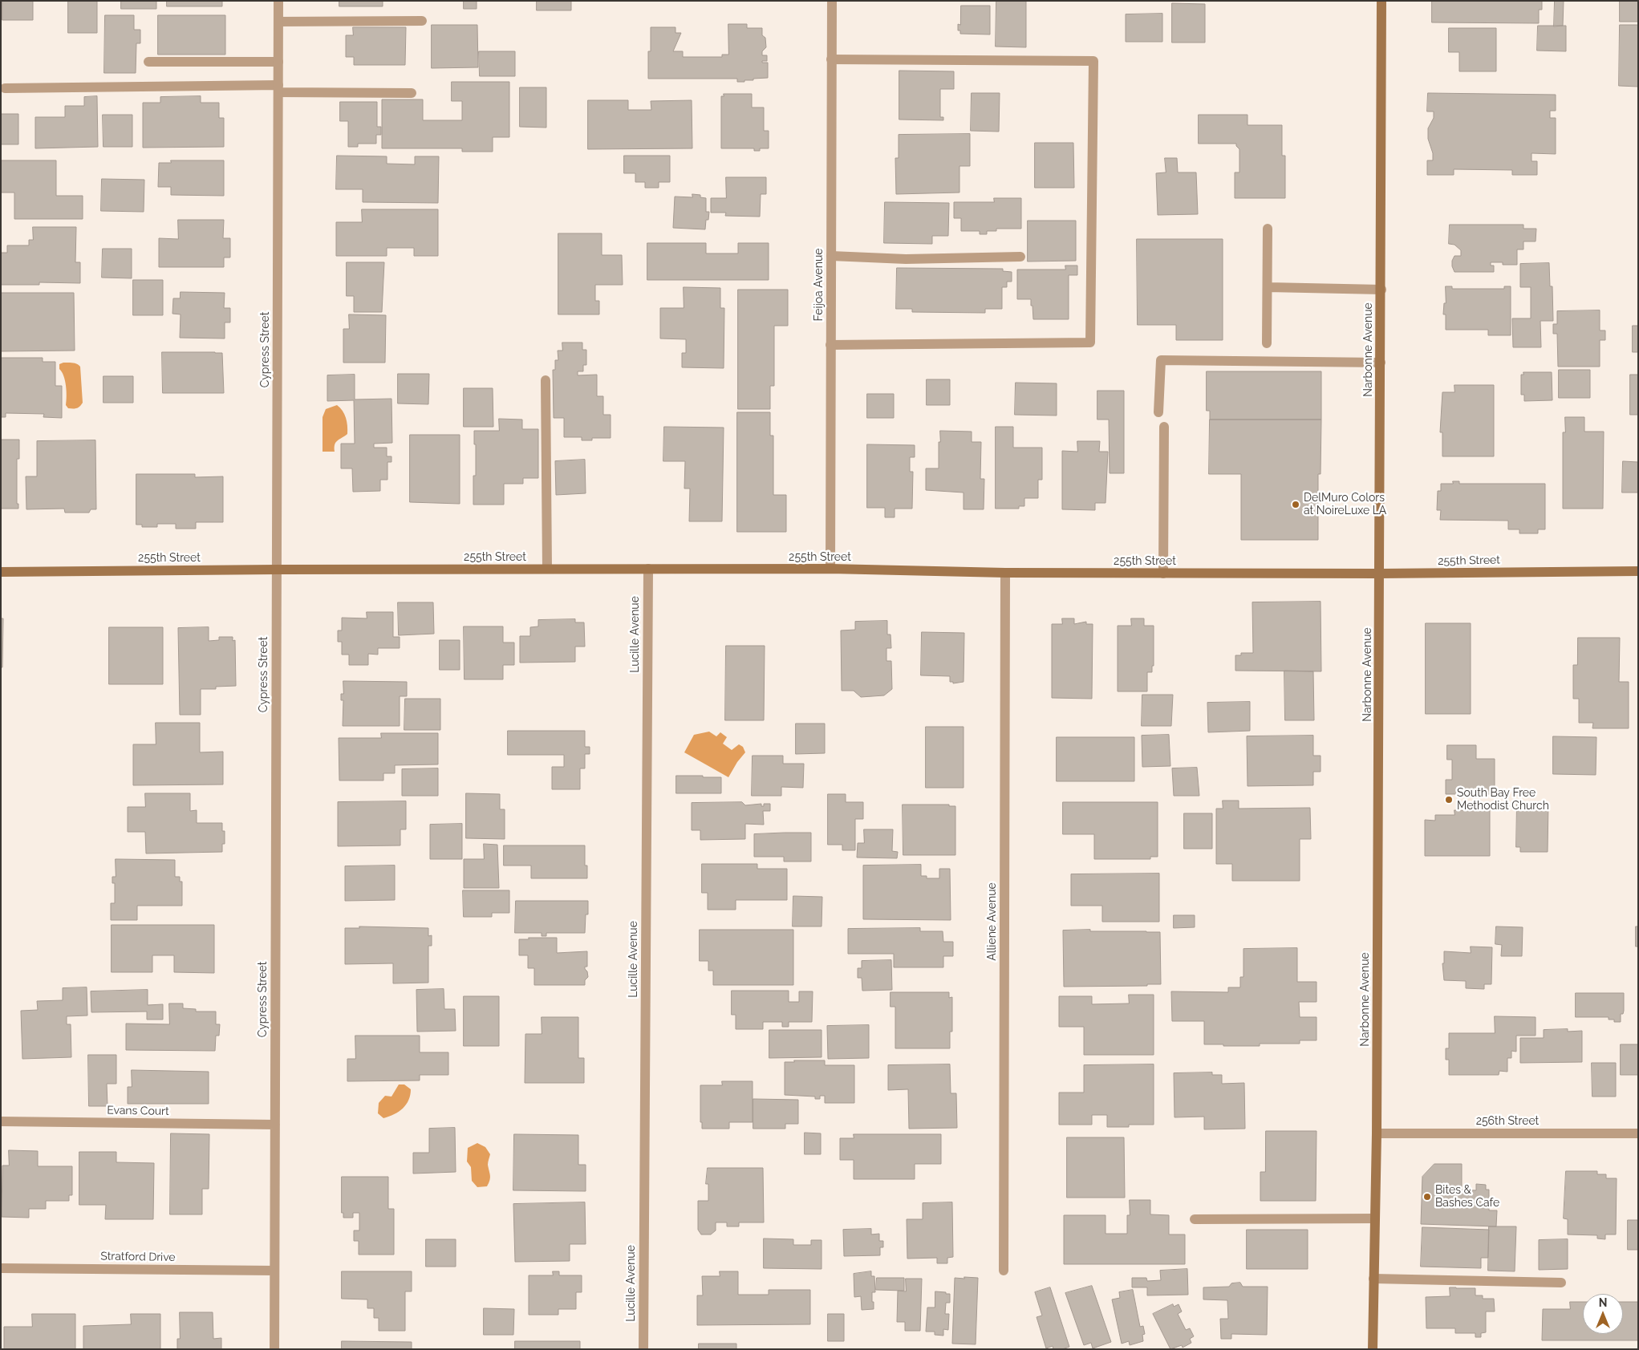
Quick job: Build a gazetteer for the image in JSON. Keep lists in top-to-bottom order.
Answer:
{
  "streets": {
    "street": [
      "Feijoa Avenue",
      "Cypress Street",
      "Narbonne Avenue",
      "255th Street",
      "Lucille Avenue",
      "Alliene Avenue",
      "Evans Court",
      "256th Street",
      "Stratford Drive"
    ]
  },
  "crossings": [
    ["Feijoa Avenue", "255th Street"],
    ["Cypress Street", "255th Street"],
    ["Cypress Street", "Evans Court"],
    ["Cypress Street", "Stratford Drive"],
    ["Narbonne Avenue", "255th Street"],
    ["Narbonne Avenue", "256th Street"],
    ["255th Street", "Lucille Avenue"],
    ["255th Street", "Alliene Avenue"]
  ],
  "places": ["DelMuro Colors at NoireLuxe LA", "South Bay Free Methodist Church", "Bites & Bashes Cafe"],
  "north": "top"
}
